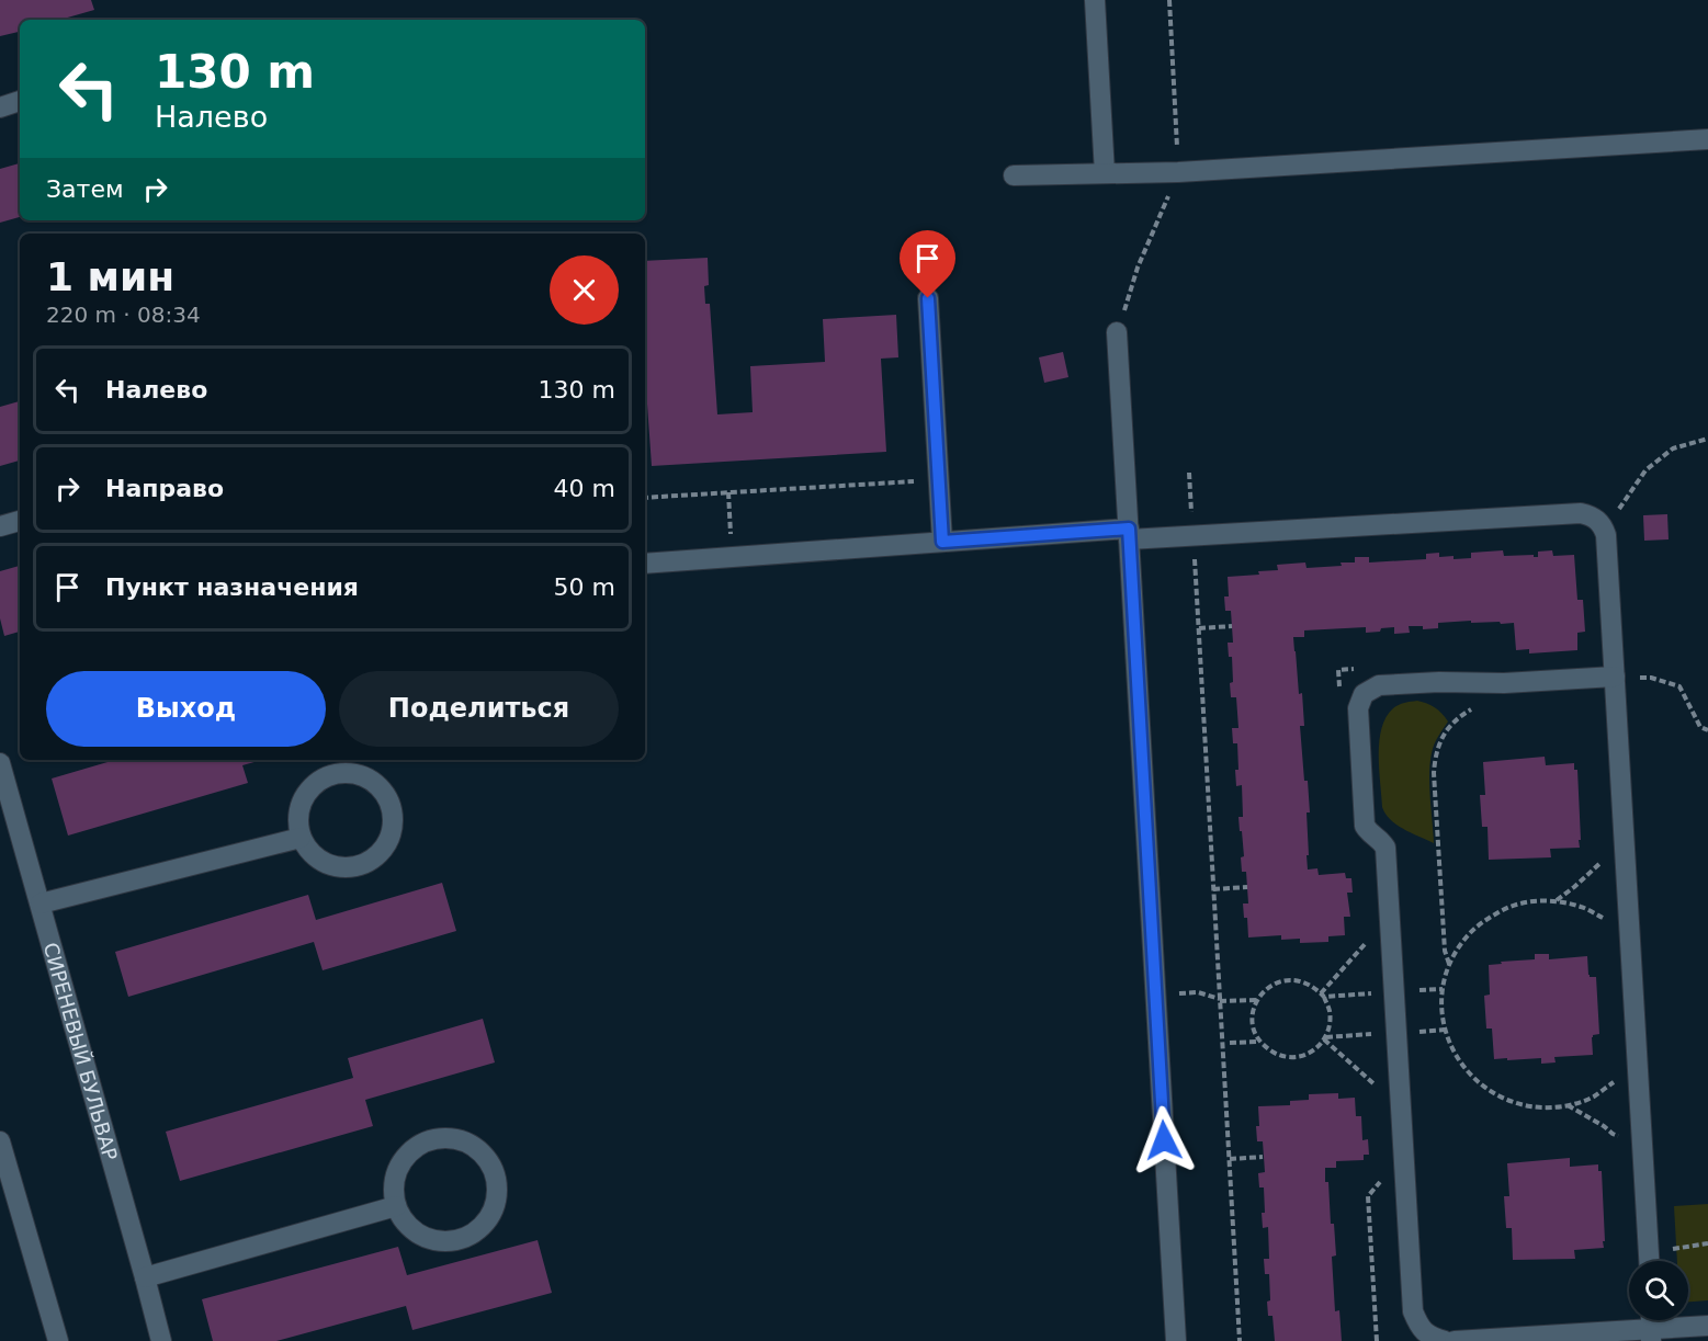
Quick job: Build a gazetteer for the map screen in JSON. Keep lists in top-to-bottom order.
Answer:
{
  "streets": {
    "lane": ["СИРЕНЕВЫЙ БУЛЬВАР"]
  },
  "page": {
    "turn": ["130 m", "Налево"],
    "then": "Затем",
    "heading": ["1 мин", "220 m · 08:34"],
    "list": [
      {
        "name": "Налево",
        "value": "130 m"
      },
      {
        "name": "Направо",
        "value": "40 m"
      },
      {
        "name": "Пункт назначения",
        "value": "50 m"
      }
    ],
    "buttons": ["Выход", "Поделиться"]
  }
}
